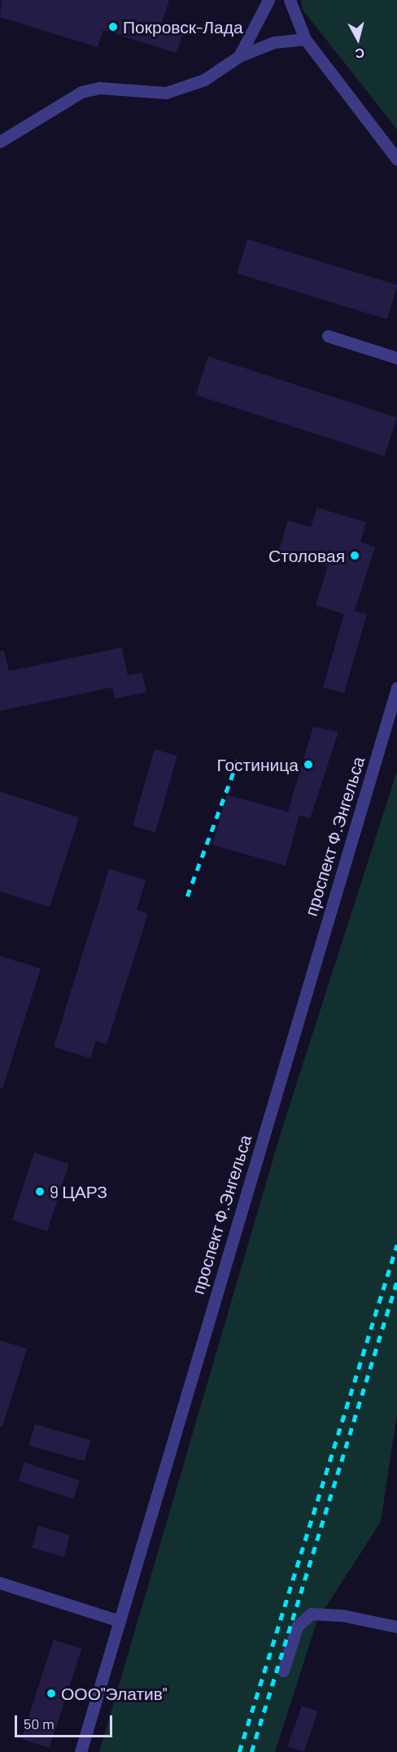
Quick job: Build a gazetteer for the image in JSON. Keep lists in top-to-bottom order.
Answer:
{
  "streets": {
    "street": ["проспект Ф.Энгельса"]
  },
  "places": [
    "Покровск-Лада",
    "Столовая",
    "Гостиница",
    "9 ЦАРЗ",
    "ООО\"Элатив\""
  ],
  "scale_bar": "50 m",
  "north": "bottom"
}
